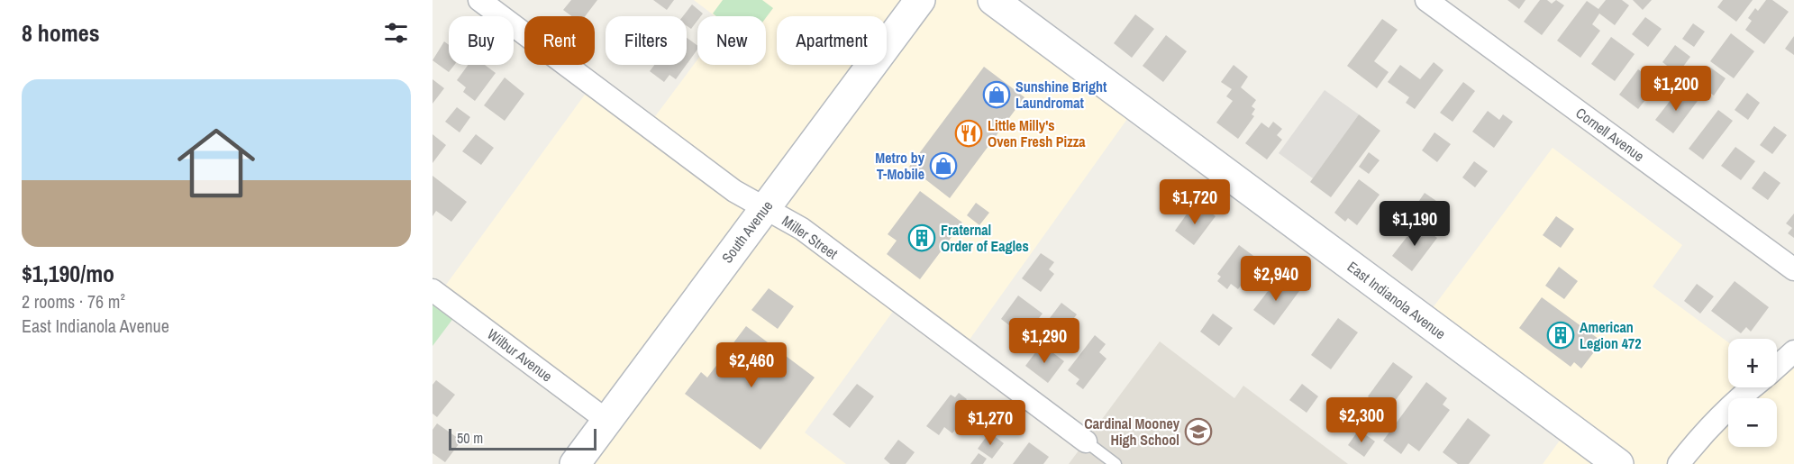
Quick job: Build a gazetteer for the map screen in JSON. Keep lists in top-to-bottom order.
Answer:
{
  "streets": {
    "street": [
      "Cornell Avenue",
      "South Avenue",
      "Miller Street",
      "East Indianola Avenue",
      "Wilbur Avenue"
    ]
  },
  "crossings": [
    ["South Avenue", "Miller Street"],
    ["South Avenue", "Wilbur Avenue"]
  ],
  "places": {
    "shop": ["Sunshine Bright Laundromat", "Metro by T-Mobile"],
    "restaurant": ["Little Milly's Oven Fresh Pizza"],
    "building": ["Fraternal Order of Eagles", "American Legion 472"],
    "school or university": ["Cardinal Mooney High School"]
  },
  "scale_bar": "50 m",
  "page": {
    "heading": "8 homes",
    "chip": [
      "Buy",
      "Rent",
      "Filters",
      "New",
      "Apartment"
    ],
    "list": [
      {
        "name": "$1,190/mo",
        "note": "2 rooms · 76 m² · East Indianola Avenue"
      }
    ],
    "price": [
      "$1,200",
      "$1,720",
      "$1,190",
      "$2,940",
      "$1,290",
      "$2,460",
      "$2,300",
      "$1,270"
    ],
    "map_buttons": ["+", "−"],
    "scale": "50 m"
  }
}
